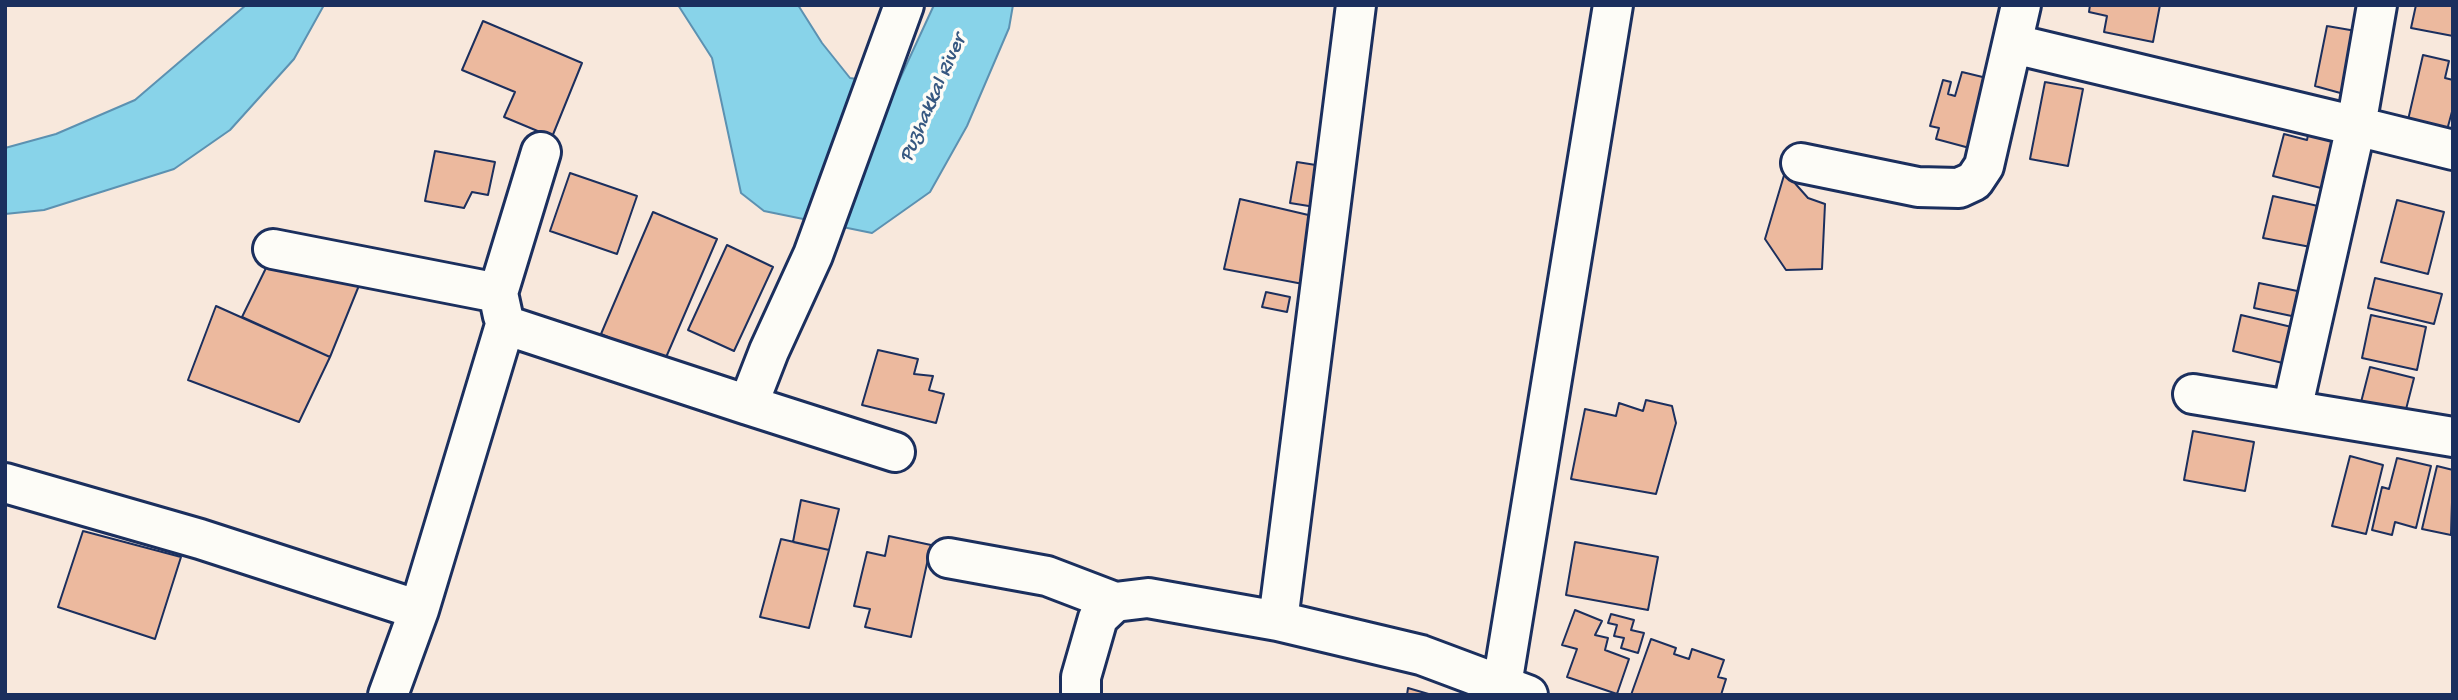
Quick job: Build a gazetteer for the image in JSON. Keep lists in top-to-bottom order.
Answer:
{
  "water": ["Puzhakkal River"]
}
